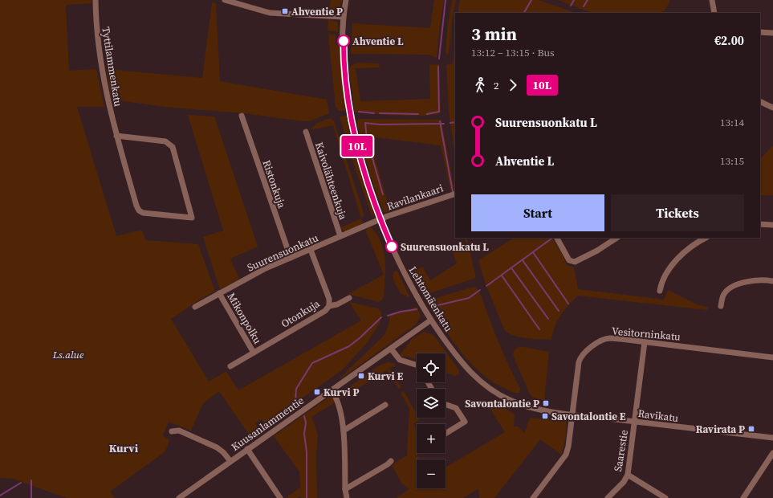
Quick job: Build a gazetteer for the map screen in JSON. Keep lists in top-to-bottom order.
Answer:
{
  "streets": {
    "street": [
      "Tyttilammenkatu",
      "Kaivolähteenkuja",
      "Ristonkuja",
      "Ravilankaari",
      "Suurensuonkatu",
      "Lehtomäenkatu",
      "Otonkuja",
      "Mikonpolku",
      "Vesitorninkatu",
      "Ravikatu",
      "Kuusanlammentie",
      "Saarestie"
    ]
  },
  "crossings": [
    ["Kaivolähteenkuja", "Suurensuonkatu"],
    ["Ristonkuja", "Suurensuonkatu"],
    ["Ravilankaari", "Suurensuonkatu"],
    ["Ravilankaari", "Lehtomäenkatu"],
    ["Suurensuonkatu", "Lehtomäenkatu"],
    ["Suurensuonkatu", "Otonkuja"],
    ["Suurensuonkatu", "Mikonpolku"],
    ["Lehtomäenkatu", "Ravikatu"],
    ["Lehtomäenkatu", "Kuusanlammentie"],
    ["Otonkuja", "Mikonpolku"],
    ["Vesitorninkatu", "Ravikatu"],
    ["Vesitorninkatu", "Saarestie"],
    ["Ravikatu", "Saarestie"]
  ],
  "districts": ["Kurvi"],
  "parks": ["Ls.alue"],
  "places": {
    "transit": [
      "Ahventie P",
      "Kurvi E",
      "Kurvi P",
      "Savontalontie P",
      "Savontalontie E",
      "Ravirata P"
    ],
    "other": ["Ahventie L", "Suurensuonkatu L"]
  },
  "lines": ["bus line 10L"],
  "page": {
    "on_map": "10L",
    "heading": ["3 min", "13:12 – 13:15 · Bus", "€2.00"],
    "legs": ["2", "10L"],
    "list": [
      {
        "name": "Suurensuonkatu L",
        "value": "13:14"
      },
      {
        "name": "Ahventie L",
        "value": "13:15"
      }
    ],
    "buttons": ["Start", "Tickets"],
    "map_buttons": ["+", "−"]
  }
}
